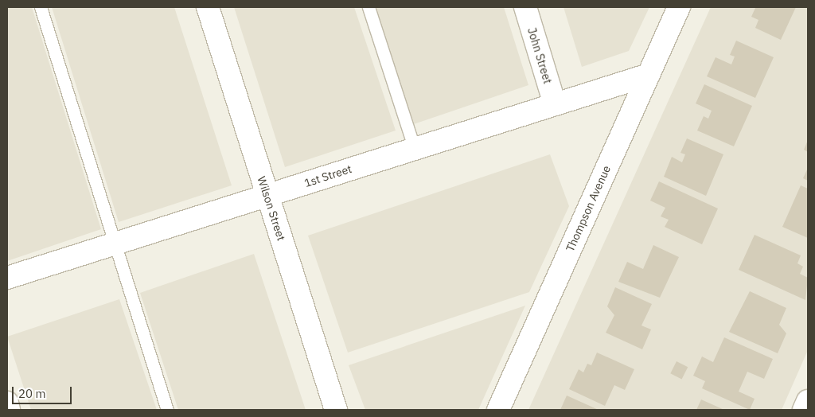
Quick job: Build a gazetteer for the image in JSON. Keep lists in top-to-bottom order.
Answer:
{
  "streets": {
    "street": [
      "John Street",
      "1st Street",
      "Wilson Street",
      "Thompson Avenue"
    ]
  },
  "crossings": [
    ["John Street", "1st Street"],
    ["1st Street", "Wilson Street"],
    ["1st Street", "Thompson Avenue"]
  ],
  "scale_bar": "20 m"
}
